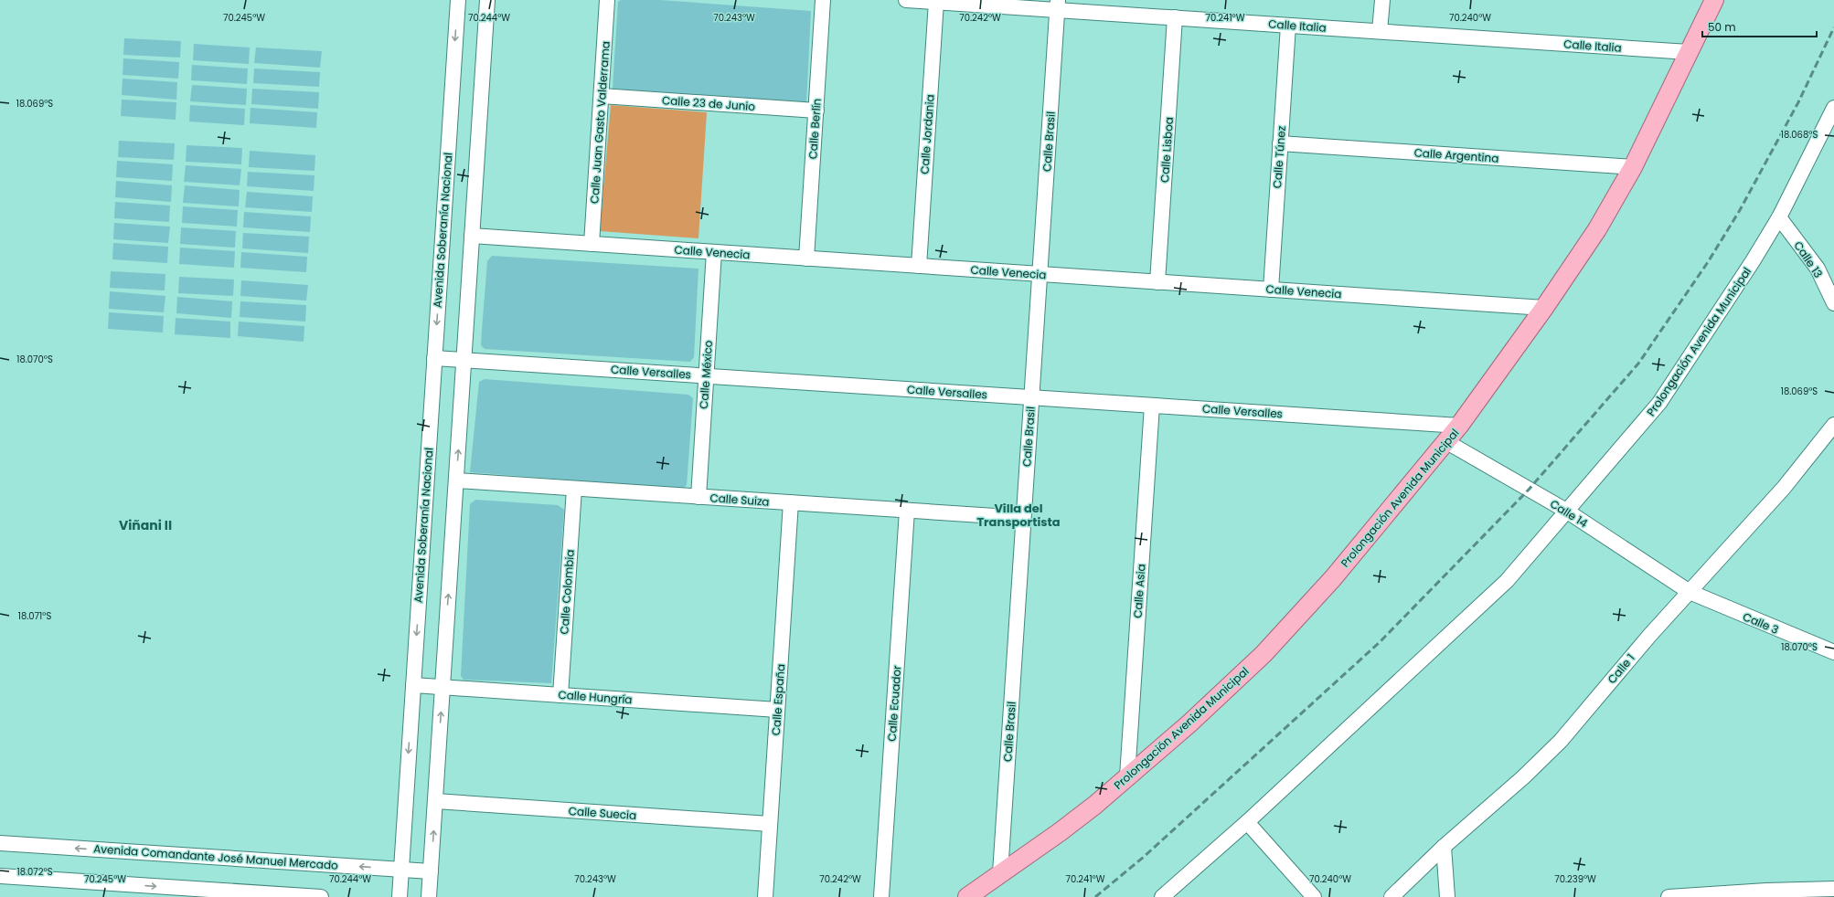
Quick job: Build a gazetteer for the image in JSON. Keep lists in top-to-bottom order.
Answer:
{
  "streets": {
    "main road": ["Prolongación Avenida Municipal"],
    "street": [
      "Calle Italia",
      "Calle 23 de Junio",
      "Calle Juan Gasto Valderrama",
      "Calle Berlín",
      "Calle Jordania",
      "Calle Brasil",
      "Calle Lisboa",
      "Calle Argentina",
      "Calle Túnez",
      "Avenida Soberanía Nacional",
      "Calle Venecia",
      "Calle 13",
      "Calle Versalles",
      "Calle México",
      "Calle Suiza",
      "Calle 14",
      "Calle Asia",
      "Calle Colombia",
      "Calle 3",
      "Calle 1",
      "Calle Hungría",
      "Calle España",
      "Calle Ecuador",
      "Calle Suecia",
      "Avenida Comandante José Manuel Mercado"
    ]
  },
  "crossings": [
    ["Calle Italia", "Calle Jordania"],
    ["Calle Italia", "Calle Brasil"],
    ["Calle Italia", "Calle Lisboa"],
    ["Calle Italia", "Calle Túnez"],
    ["Calle Italia", "Prolongación Avenida Municipal"],
    ["Calle 23 de Junio", "Calle Juan Gasto Valderrama"],
    ["Calle 23 de Junio", "Calle Berlín"],
    ["Calle Juan Gasto Valderrama", "Calle Venecia"],
    ["Calle Berlín", "Calle Venecia"],
    ["Calle Jordania", "Calle Venecia"],
    ["Calle Brasil", "Calle Venecia"],
    ["Calle Brasil", "Prolongación Avenida Municipal"],
    ["Calle Brasil", "Calle Versalles"],
    ["Calle Brasil", "Calle Suiza"],
    ["Calle Lisboa", "Calle Venecia"],
    ["Calle Argentina", "Calle Túnez"],
    ["Calle Argentina", "Prolongación Avenida Municipal"],
    ["Calle Túnez", "Calle Venecia"],
    ["Avenida Soberanía Nacional", "Calle Versalles"],
    ["Avenida Soberanía Nacional", "Calle Hungría"],
    ["Avenida Soberanía Nacional", "Avenida Comandante José Manuel Mercado"],
    ["Calle Venecia", "Prolongación Avenida Municipal"],
    ["Calle Venecia", "Calle México"],
    ["Calle 13", "Prolongación Avenida Municipal"],
    ["Prolongación Avenida Municipal", "Calle Versalles"],
    ["Prolongación Avenida Municipal", "Calle 14"],
    ["Prolongación Avenida Municipal", "Calle Asia"],
    ["Calle Versalles", "Calle México"],
    ["Calle Versalles", "Calle Asia"],
    ["Calle México", "Calle Suiza"],
    ["Calle Suiza", "Calle Colombia"],
    ["Calle Suiza", "Calle España"],
    ["Calle Suiza", "Calle Ecuador"],
    ["Calle 14", "Calle 3"],
    ["Calle 14", "Calle 1"],
    ["Calle Colombia", "Calle Hungría"],
    ["Calle 3", "Calle 1"],
    ["Calle Hungría", "Calle España"],
    ["Calle España", "Calle Suecia"]
  ],
  "districts": ["Villa del Transportista", "Viñani II"],
  "scale_bar": "50 m",
  "coordinates": [
    "70.242°W",
    "70.245°W",
    "70.244°W",
    "70.243°W",
    "70.241°W",
    "70.240°W",
    "18.069°S",
    "18.068°S",
    "18.070°S",
    "18.071°S",
    "18.072°S",
    "70.239°W"
  ]
}
